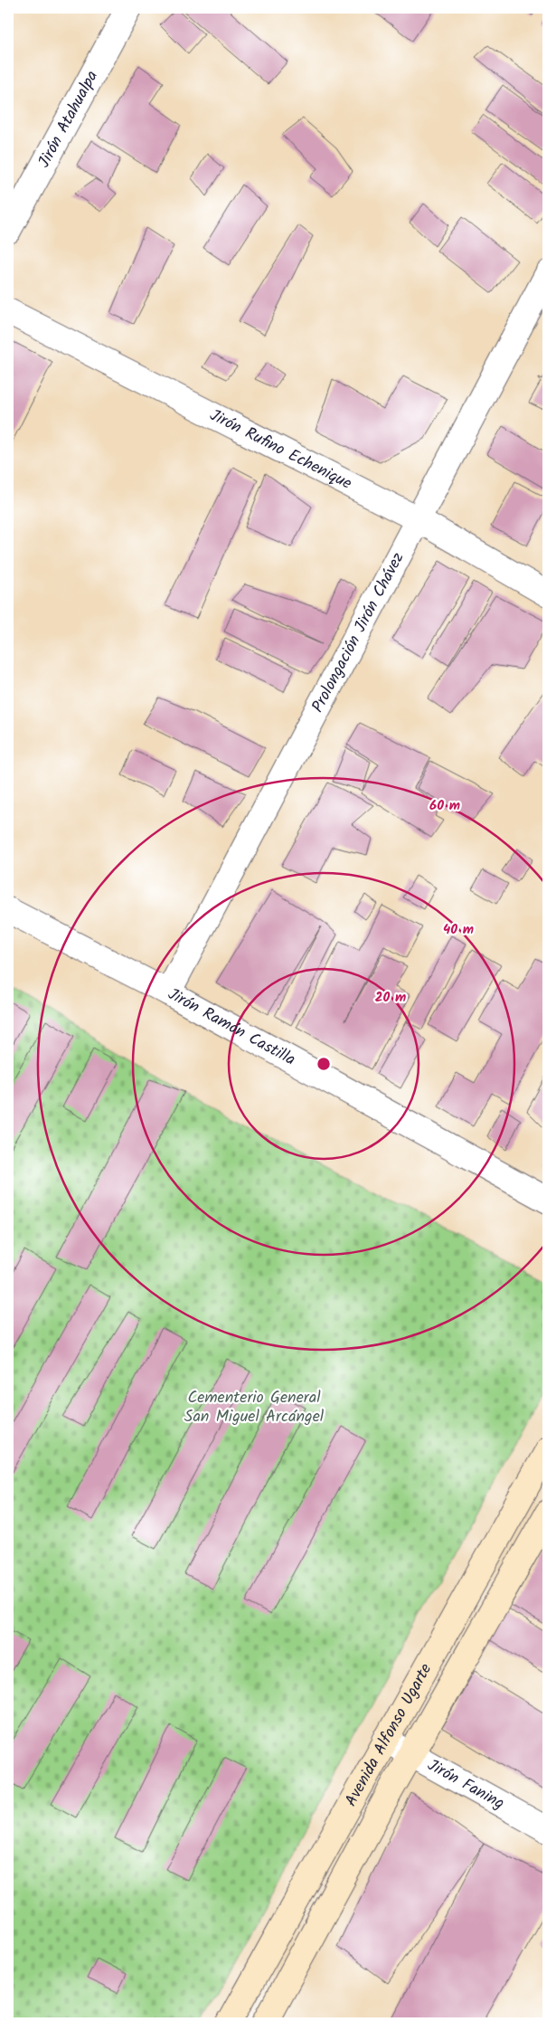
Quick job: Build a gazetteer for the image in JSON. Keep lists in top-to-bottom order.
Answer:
{
  "streets": {
    "main road": ["Avenida Alfonso Ugarte"],
    "street": [
      "Jirón Atahualpa",
      "Jirón Rufino Echenique",
      "Prolongación Jirón Chávez",
      "Jirón Ramón Castilla",
      "Jirón Faning"
    ]
  },
  "crossings": [
    ["Jirón Rufino Echenique", "Prolongación Jirón Chávez"],
    ["Prolongación Jirón Chávez", "Jirón Ramón Castilla"],
    ["Avenida Alfonso Ugarte", "Jirón Faning"]
  ],
  "parks": ["Cementerio General San Miguel Arcángel"],
  "rings": ["60 m", "40 m", "20 m"]
}
